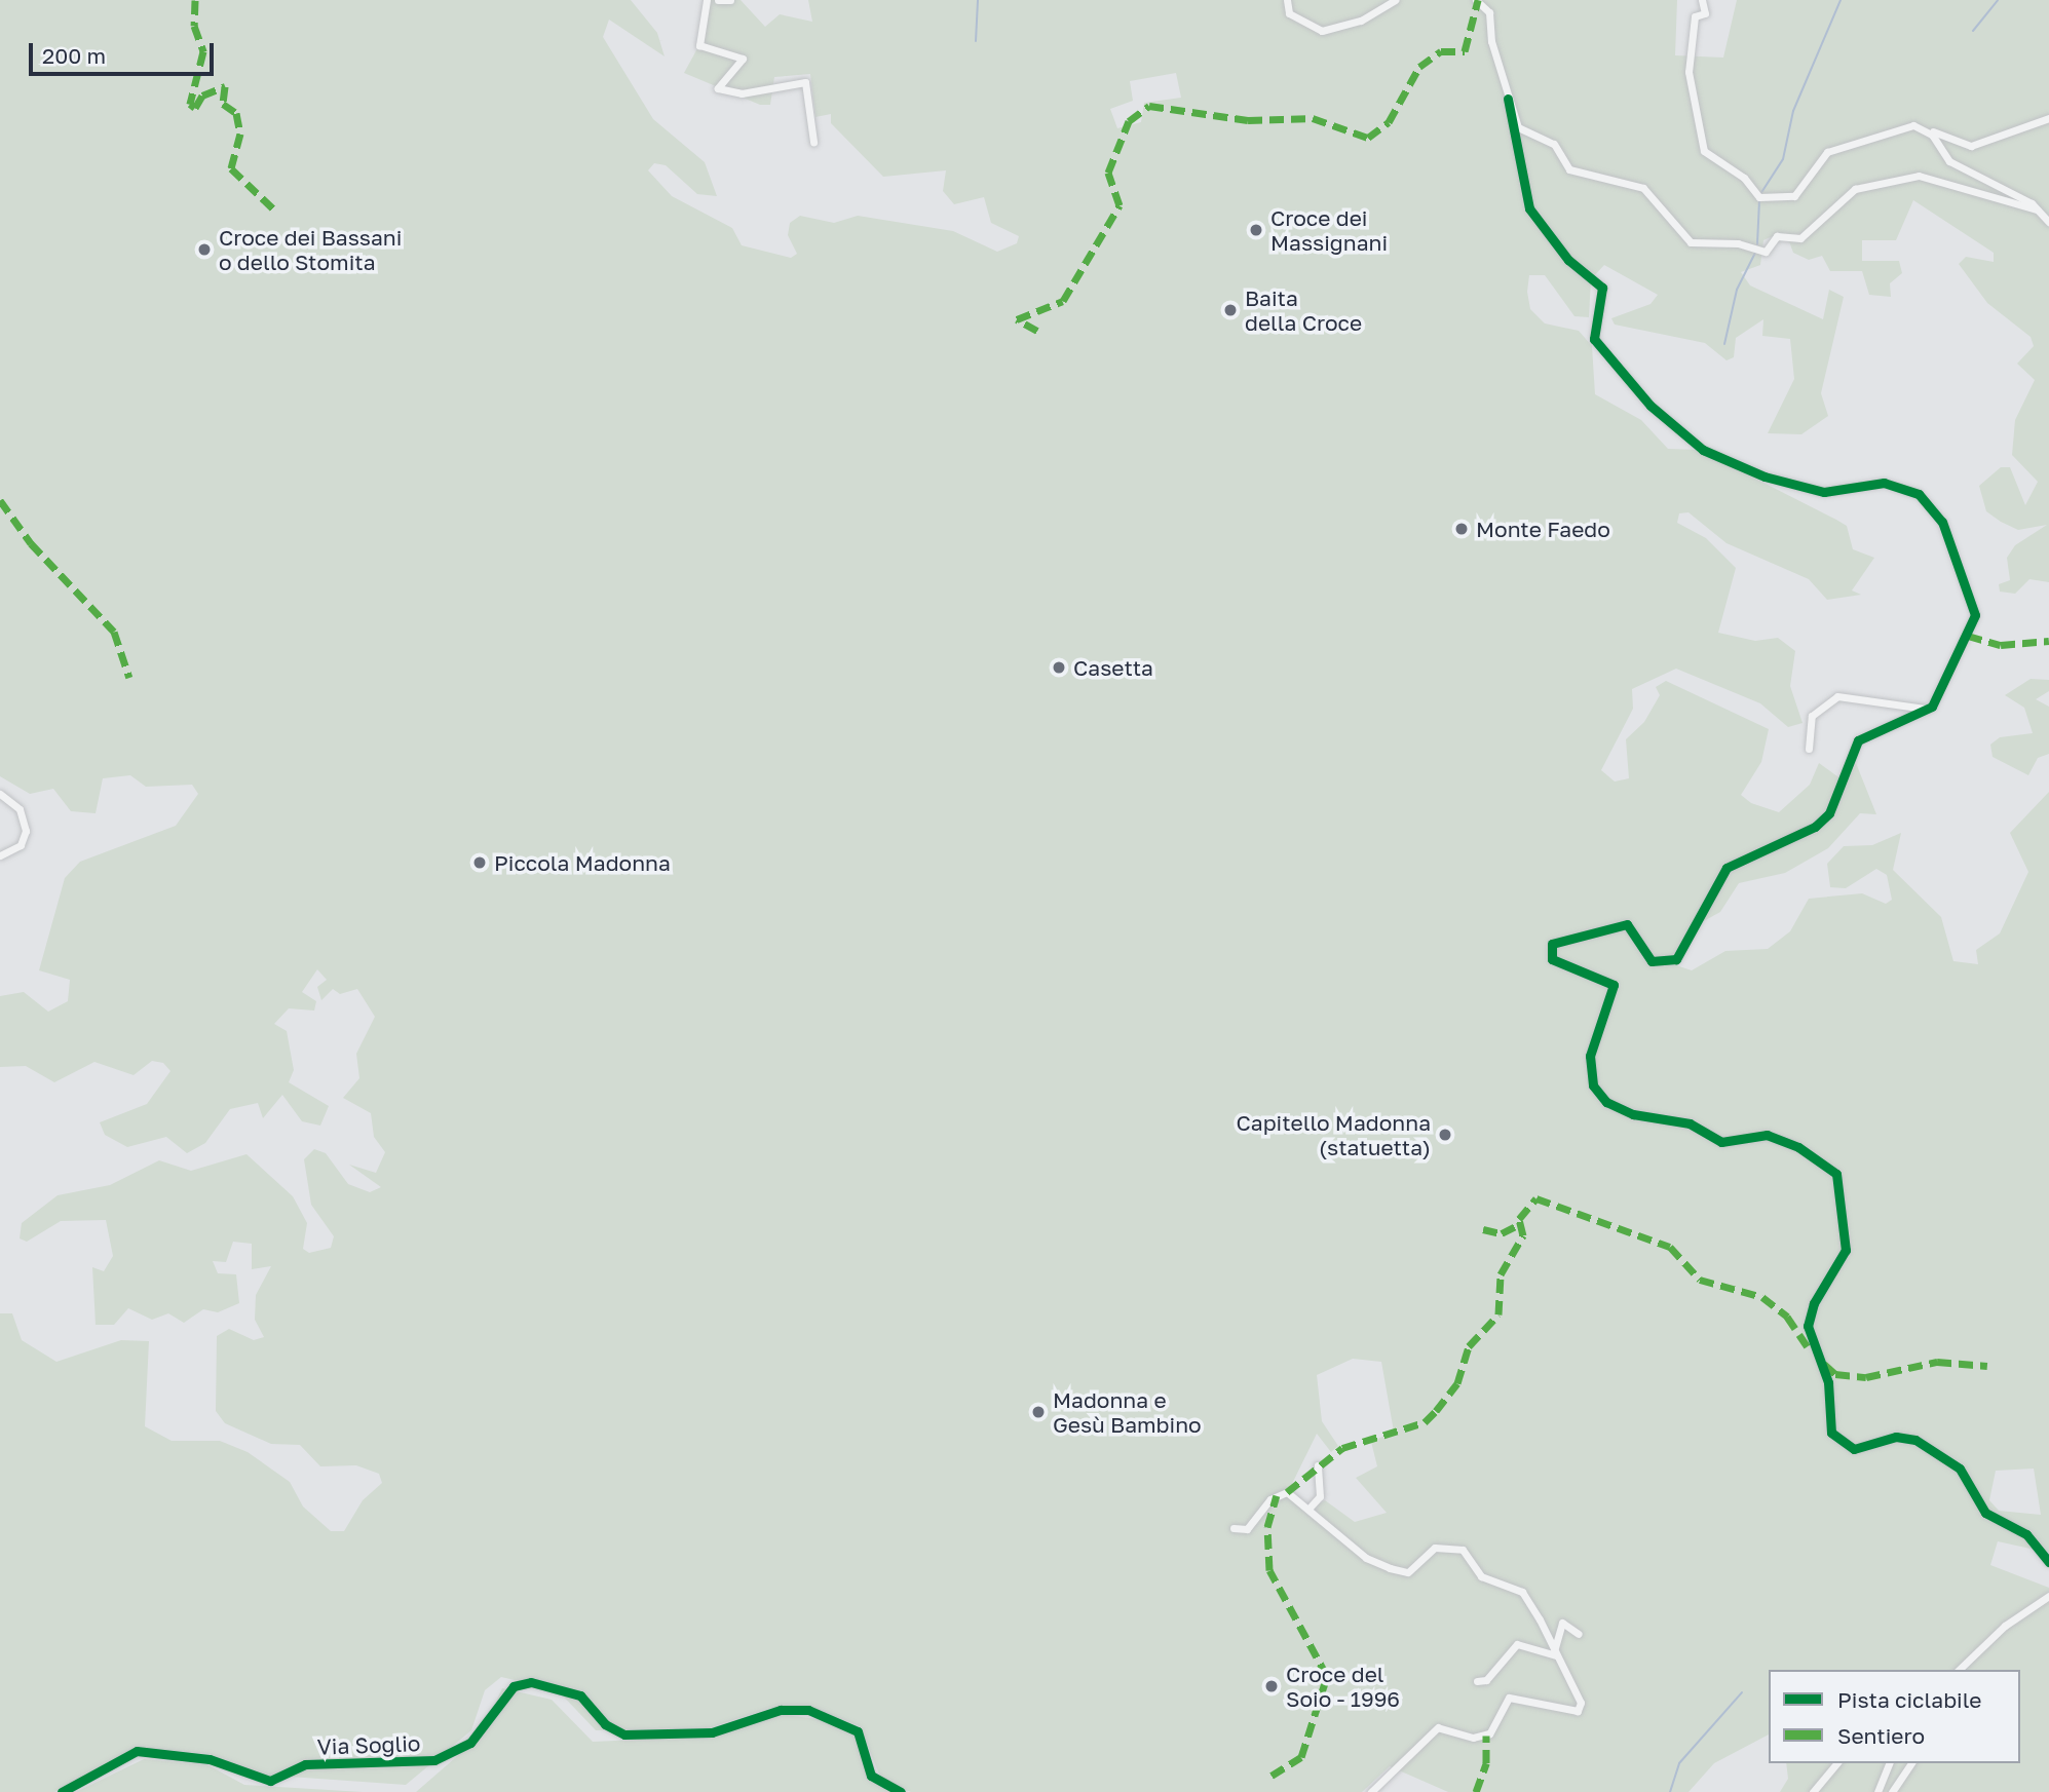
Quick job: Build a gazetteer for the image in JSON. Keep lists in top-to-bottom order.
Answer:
{
  "streets": {
    "street": ["Via Soglio"]
  },
  "places": [
    "Croce dei Massignani",
    "Croce dei Bassani o dello Stomita",
    "Baita della Croce",
    "Monte Faedo",
    "Casetta",
    "Piccola Madonna",
    "Capitello Madonna (statuetta)",
    "Madonna e Gesù Bambino",
    "Croce del Soio - 1996"
  ],
  "legend": ["Pista ciclabile", "Sentiero"],
  "scale_bar": "200 m"
}
